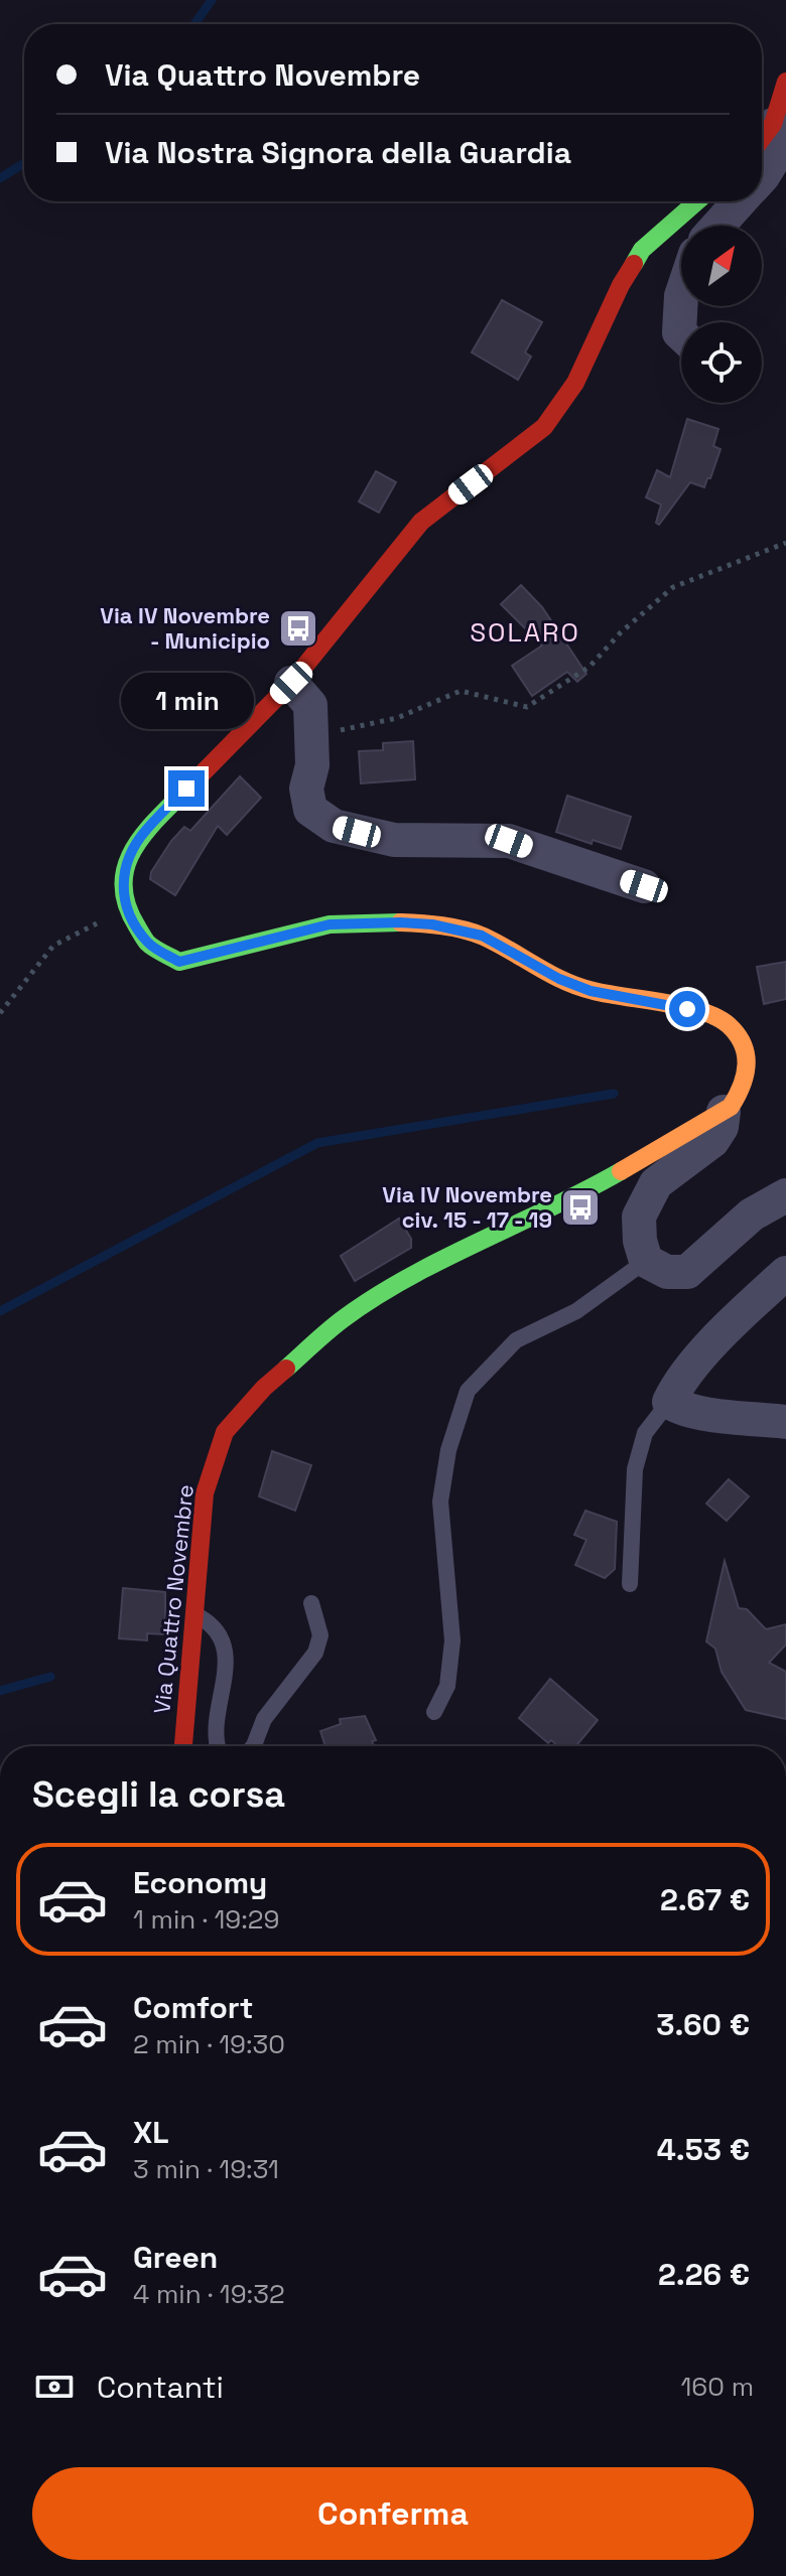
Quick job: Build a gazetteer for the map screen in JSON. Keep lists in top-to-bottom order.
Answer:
{
  "streets": {
    "main road": ["Via Quattro Novembre"]
  },
  "districts": ["SOLARO"],
  "places": {
    "bus stop": ["Via IV Novembre - Municipio", "Via IV Novembre civ. 15 - 17 - 19"]
  },
  "north": "top right",
  "page": {
    "banner": ["Via Quattro Novembre", "Via Nostra Signora della Guardia"],
    "bubble": "1 min",
    "heading": "Scegli la corsa",
    "list": [
      {
        "name": "Economy",
        "note": "1 min · 19:29",
        "value": "2.67 €"
      },
      {
        "name": "Comfort",
        "note": "2 min · 19:30",
        "value": "3.60 €"
      },
      {
        "name": "XL",
        "note": "3 min · 19:31",
        "value": "4.53 €"
      },
      {
        "name": "Green",
        "note": "4 min · 19:32",
        "value": "2.26 €"
      }
    ],
    "pay": ["Contanti", "160 m"],
    "buttons": "Conferma"
  }
}
